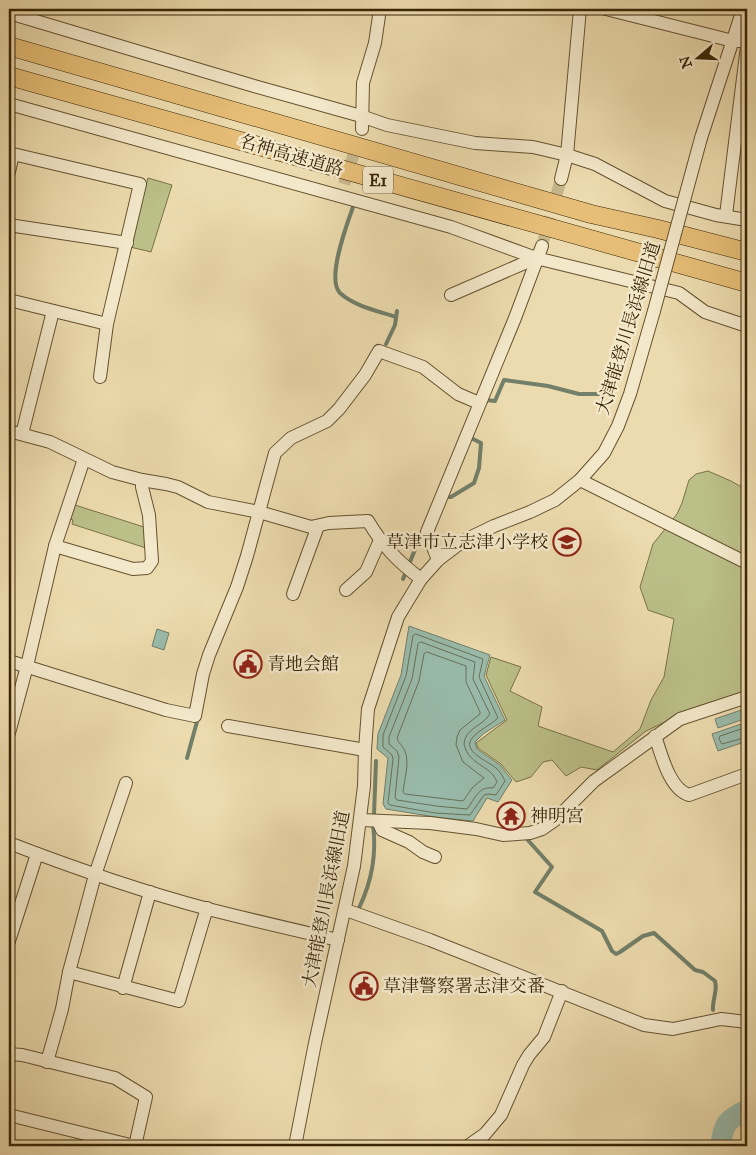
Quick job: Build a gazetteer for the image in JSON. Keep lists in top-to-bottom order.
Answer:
{
  "streets": {
    "highway": ["名神高速道路", "E1"],
    "street": ["大津能登川長浜線旧道"]
  },
  "places": {
    "school or university": ["草津市立志津小学校"],
    "public building": ["青地会館", "草津警察署志津交番"],
    "temple": ["神明宮"]
  },
  "north": "left"
}
